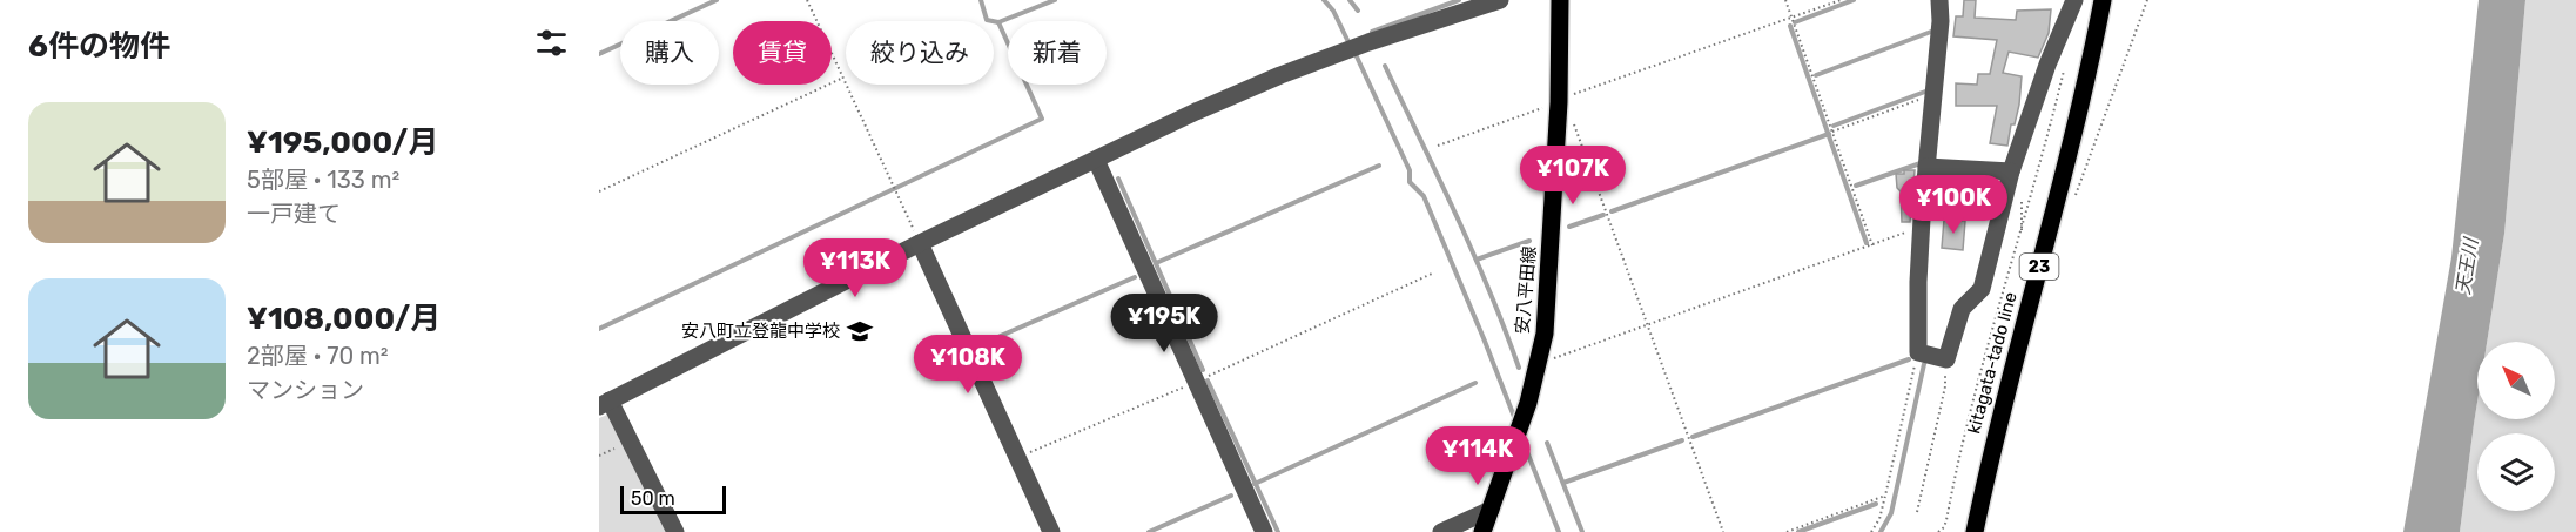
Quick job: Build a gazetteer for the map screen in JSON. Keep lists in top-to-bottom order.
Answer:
{
  "streets": {
    "main road": ["23", "安八平田線", "kitagata-tado line"]
  },
  "water": ["天王川"],
  "places": {
    "school or university": ["安八町立登龍中学校"]
  },
  "scale_bar": "50 m",
  "north": "top left",
  "page": {
    "heading": "6件の物件",
    "chip": [
      "購入",
      "賃貸",
      "絞り込み",
      "新着"
    ],
    "list": [
      {
        "name": "¥195,000/月",
        "note": "5部屋 · 133 m² · 一戸建て"
      },
      {
        "name": "¥108,000/月",
        "note": "2部屋 · 70 m² · マンション"
      }
    ],
    "price": [
      "¥107K",
      "¥100K",
      "¥113K",
      "¥195K",
      "¥108K",
      "¥114K"
    ],
    "scale": "50 m"
  }
}
